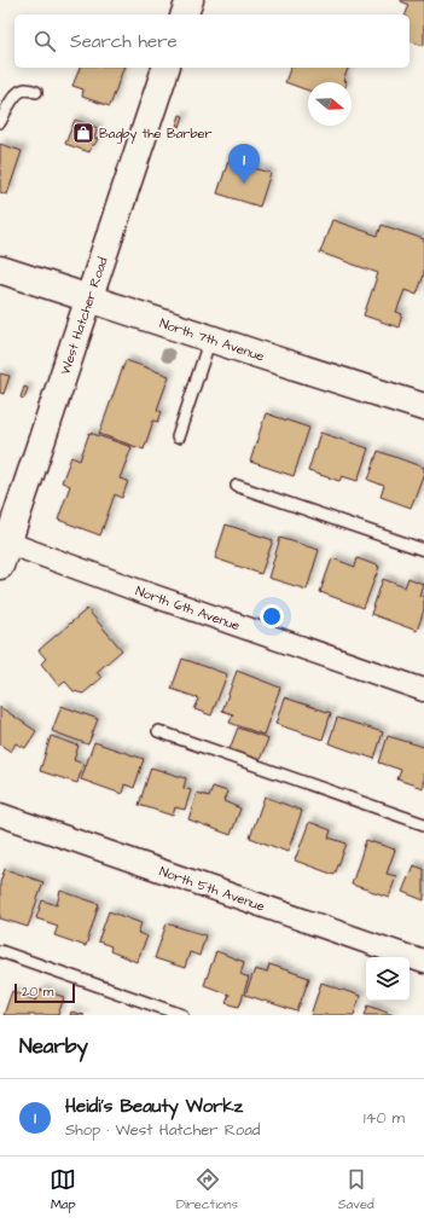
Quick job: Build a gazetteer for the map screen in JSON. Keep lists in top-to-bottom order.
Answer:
{
  "streets": {
    "street": [
      "West Hatcher Road",
      "North 7th Avenue",
      "North 6th Avenue",
      "North 5th Avenue"
    ]
  },
  "crossings": [
    ["West Hatcher Road", "North 7th Avenue"],
    ["West Hatcher Road", "North 6th Avenue"]
  ],
  "places": {
    "shop": ["Bagby the Barber"]
  },
  "scale_bar": "20 m",
  "north": "right",
  "page": {
    "search": "Search here",
    "pins": "1",
    "scale": "20 m",
    "heading": "Nearby",
    "list": [
      {
        "mark": "1",
        "name": "Heidi's Beauty Workz",
        "note": "Shop · West Hatcher Road",
        "value": "140 m"
      }
    ],
    "nav": ["Map", "Directions", "Saved"]
  }
}
